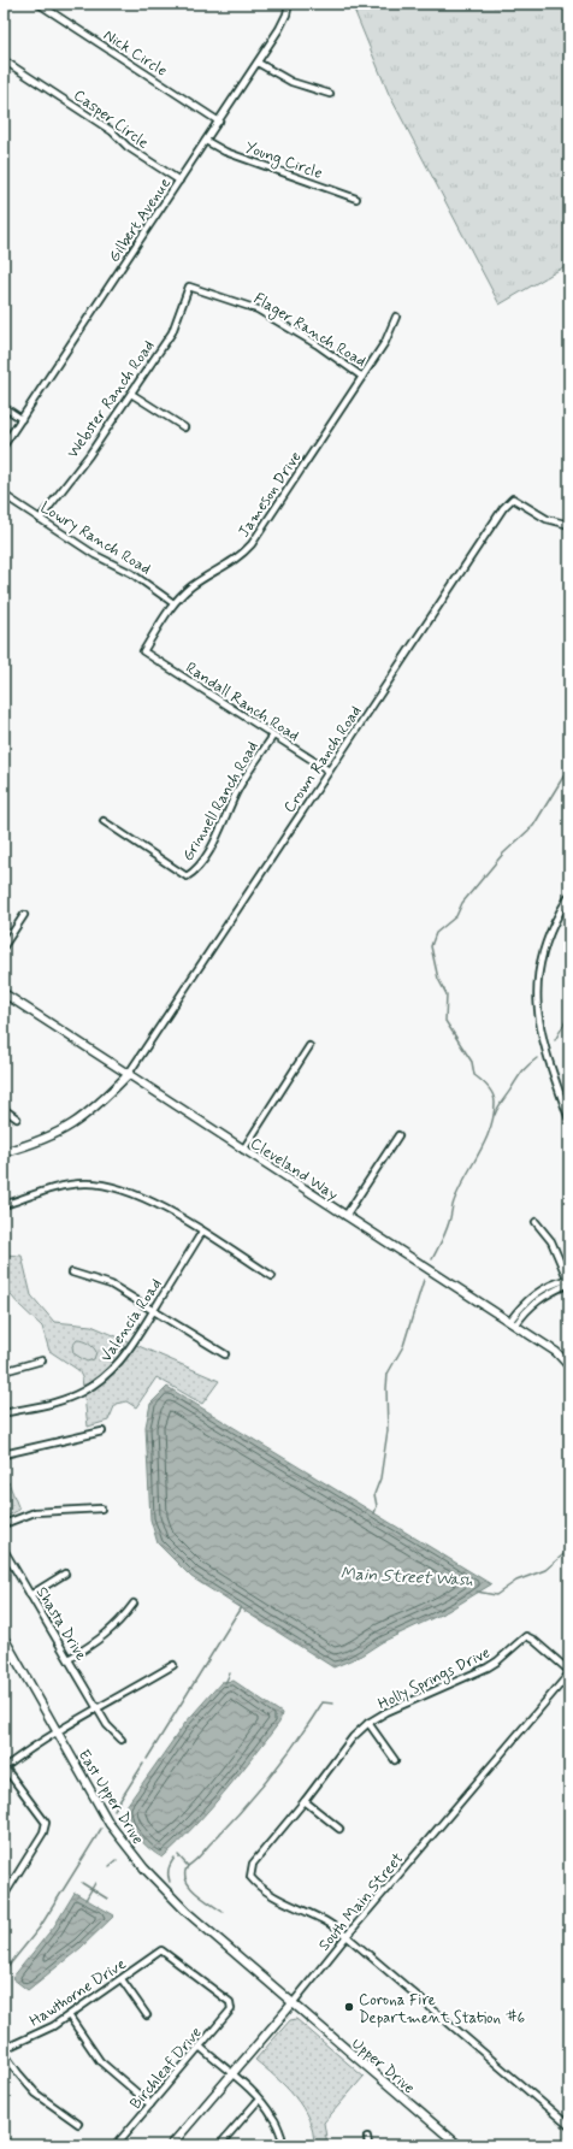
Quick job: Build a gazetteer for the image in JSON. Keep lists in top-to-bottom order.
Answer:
{
  "streets": {
    "main road": [
      "Cleveland Way",
      "East Upper Drive",
      "South Main Street",
      "Upper Drive"
    ],
    "street": [
      "Nick Circle",
      "Casper Circle",
      "Young Circle",
      "Gilbert Avenue",
      "Flager Ranch Road",
      "Webster Ranch Road",
      "Jameson Drive",
      "Lowry Ranch Road",
      "Randall Ranch Road",
      "Crown Ranch Road",
      "Grinnell Ranch Road",
      "Valencia Road",
      "Shasta Drive",
      "Holly Springs Drive",
      "Hawthorne Drive",
      "Birchleaf Drive"
    ]
  },
  "crossings": [
    ["Nick Circle", "Gilbert Avenue"],
    ["Casper Circle", "Gilbert Avenue"],
    ["Young Circle", "Gilbert Avenue"],
    ["Flager Ranch Road", "Webster Ranch Road"],
    ["Flager Ranch Road", "Jameson Drive"],
    ["Webster Ranch Road", "Lowry Ranch Road"],
    ["Jameson Drive", "Lowry Ranch Road"],
    ["Jameson Drive", "Randall Ranch Road"],
    ["Randall Ranch Road", "Crown Ranch Road"],
    ["Randall Ranch Road", "Grinnell Ranch Road"],
    ["Crown Ranch Road", "Cleveland Way"],
    ["Holly Springs Drive", "South Main Street"],
    ["East Upper Drive", "South Main Street"],
    ["East Upper Drive", "Upper Drive"],
    ["South Main Street", "Upper Drive"],
    ["Hawthorne Drive", "Birchleaf Drive"]
  ],
  "water": ["Main Street Wash"],
  "places": ["Corona Fire Department Station #6"]
}
